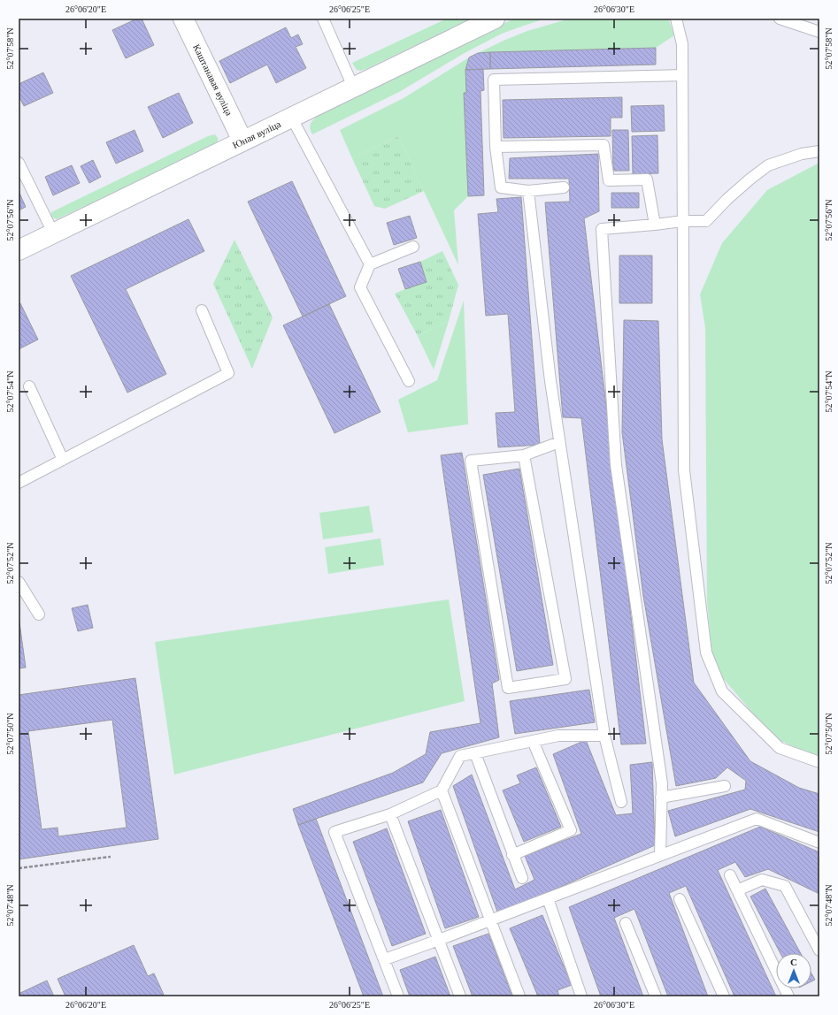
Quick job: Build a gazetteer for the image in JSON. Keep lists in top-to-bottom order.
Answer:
{
  "streets": {
    "street": ["Каштанавая вуліца", "Юная вуліца"]
  },
  "crossings": [
    ["Каштанавая вуліца", "Юная вуліца"]
  ],
  "north": "top",
  "coordinates": [
    "26°06'20\"E",
    "26°06'25\"E",
    "26°06'30\"E",
    "52°07'58\"N",
    "52°07'56\"N",
    "52°07'54\"N",
    "52°07'52\"N",
    "52°07'50\"N",
    "52°07'48\"N"
  ]
}
